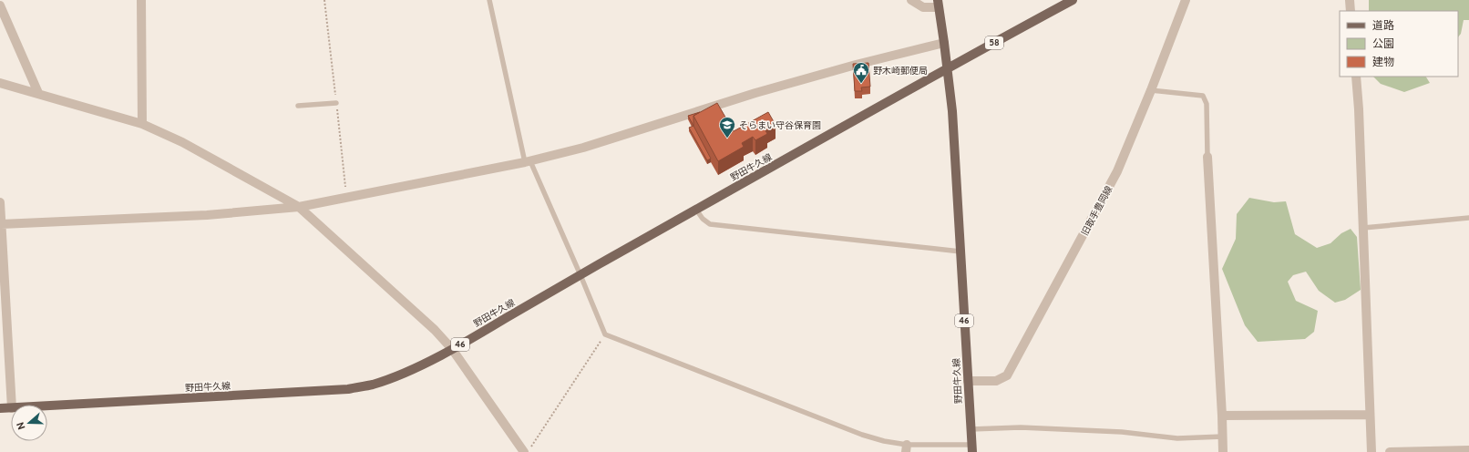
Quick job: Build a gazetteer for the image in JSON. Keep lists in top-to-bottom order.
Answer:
{
  "streets": {
    "main road": ["58", "野田牛久線", "46"],
    "street": ["旧取手豊岡線"]
  },
  "crossings": [
    ["58", "野田牛久線"],
    ["野田牛久線", "旧取手豊岡線"]
  ],
  "places": {
    "public building": ["野木崎郵便局"],
    "school or university": ["そらまい守谷保育園"]
  },
  "legend": ["道路", "公園", "建物"],
  "north": "left"
}
